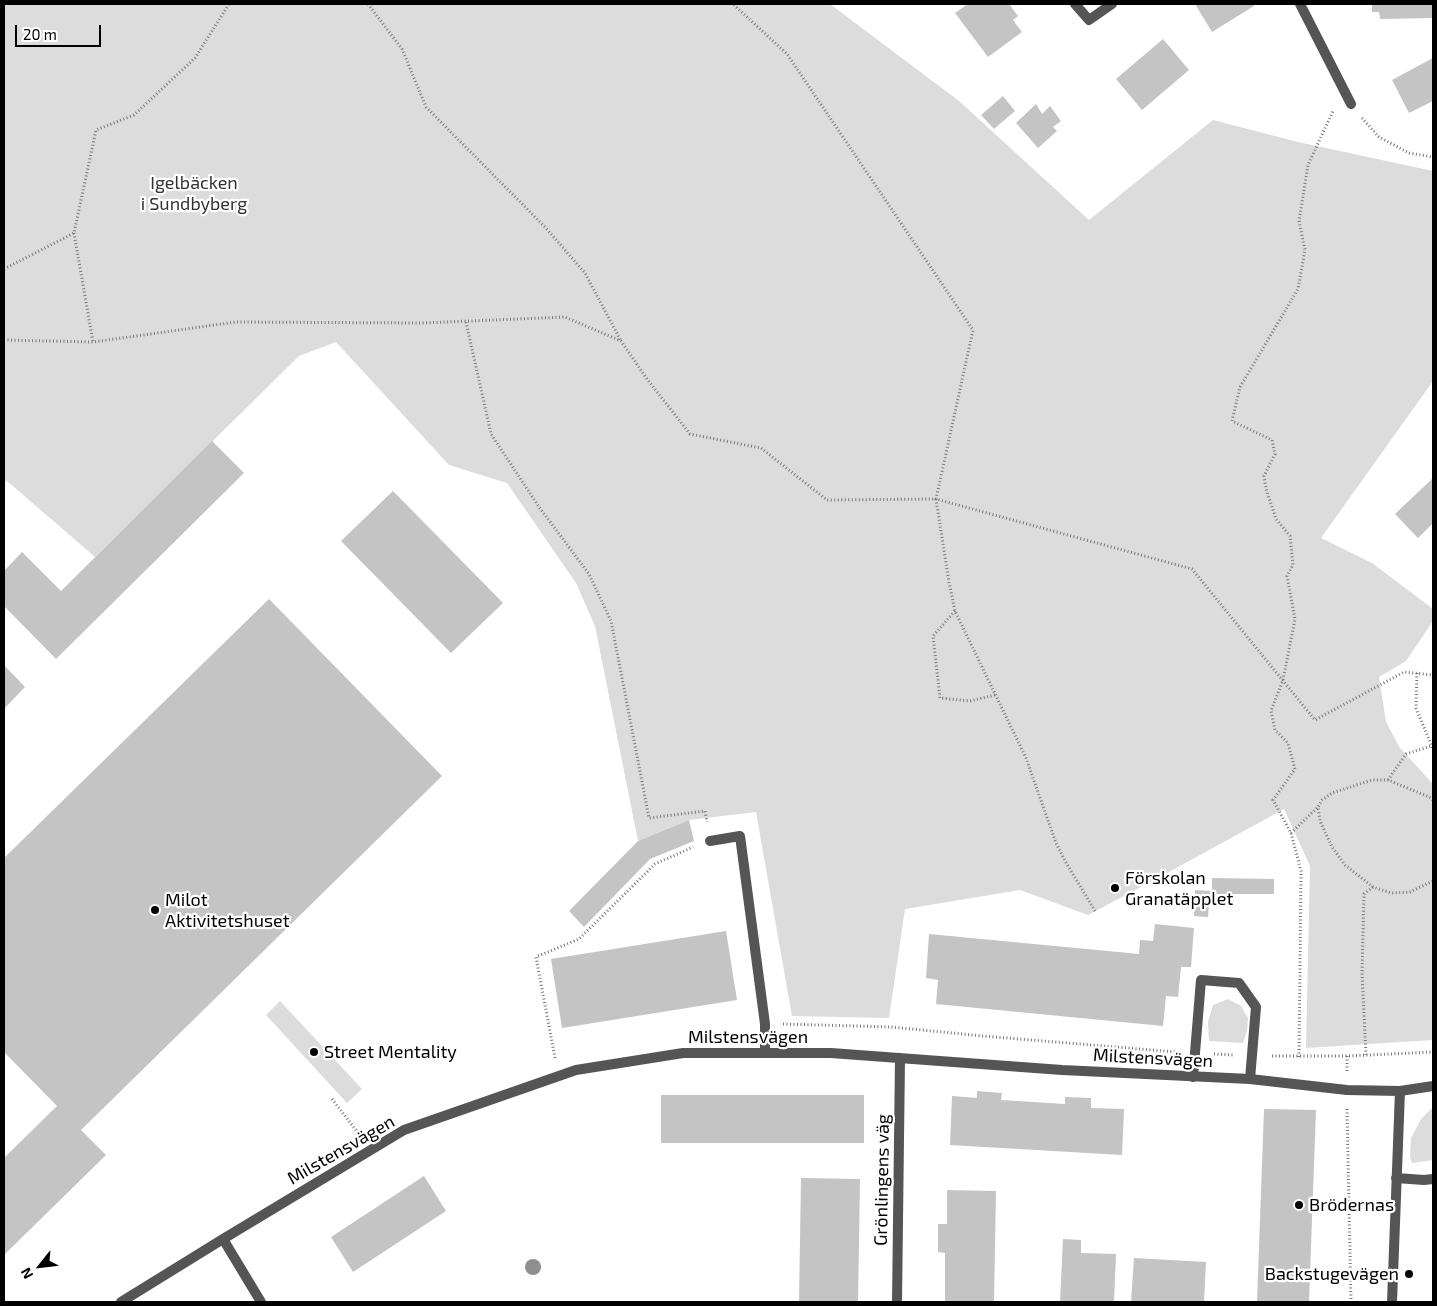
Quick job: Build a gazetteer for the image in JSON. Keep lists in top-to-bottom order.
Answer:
{
  "streets": {
    "street": ["Milstensvägen", "Grönlingens väg"]
  },
  "crossings": [
    ["Milstensvägen", "Grönlingens väg"]
  ],
  "parks": ["Igelbäcken i Sundbyberg"],
  "places": [
    "Förskolan Granatäpplet",
    "Milot Aktivitetshuset",
    "Street Mentality",
    "Brödernas",
    "Backstugevägen"
  ],
  "scale_bar": "20 m",
  "north": "bottom left"
}
